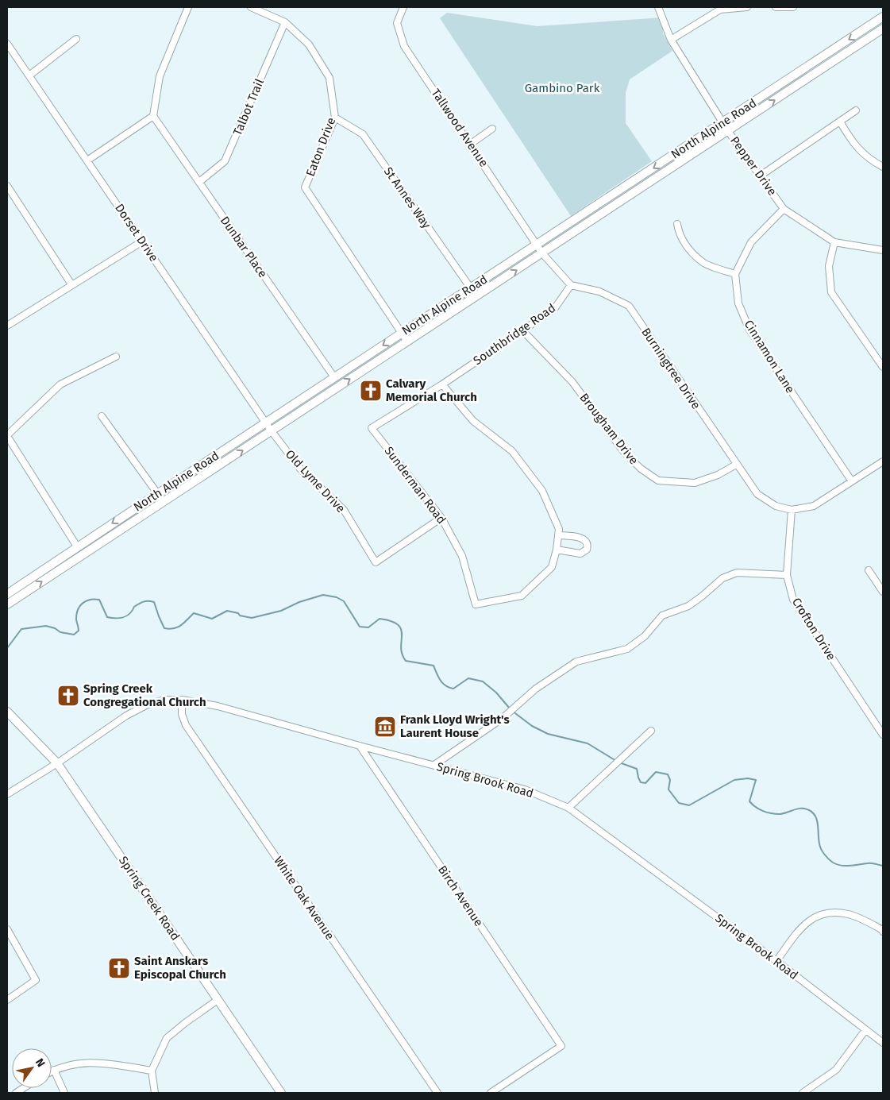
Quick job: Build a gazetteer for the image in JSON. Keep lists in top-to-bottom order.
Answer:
{
  "streets": {
    "main road": ["North Alpine Road", "Spring Creek Road"],
    "street": [
      "Talbot Trail",
      "Tallwood Avenue",
      "Eaton Drive",
      "Pepper Drive",
      "St Annes Way",
      "Dorset Drive",
      "Dunbar Place",
      "Southbridge Road",
      "Cinnamon Lane",
      "Burningtree Drive",
      "Brougham Drive",
      "Old Lyme Drive",
      "Sunderman Road",
      "Crofton Drive",
      "Spring Brook Road",
      "Birch Avenue",
      "White Oak Avenue"
    ]
  },
  "crossings": [
    ["Talbot Trail", "Eaton Drive"],
    ["Talbot Trail", "Dunbar Place"],
    ["Tallwood Avenue", "North Alpine Road"],
    ["North Alpine Road", "Eaton Drive"],
    ["North Alpine Road", "Pepper Drive"],
    ["North Alpine Road", "St Annes Way"],
    ["North Alpine Road", "Dorset Drive"],
    ["North Alpine Road", "Dunbar Place"],
    ["North Alpine Road", "Old Lyme Drive"],
    ["Eaton Drive", "St Annes Way"],
    ["Dorset Drive", "Old Lyme Drive"],
    ["Southbridge Road", "Burningtree Drive"],
    ["Southbridge Road", "Brougham Drive"],
    ["Southbridge Road", "Sunderman Road"],
    ["Burningtree Drive", "Brougham Drive"],
    ["Burningtree Drive", "Crofton Drive"],
    ["Old Lyme Drive", "Sunderman Road"],
    ["Spring Brook Road", "Birch Avenue"],
    ["Spring Brook Road", "Spring Creek Road"],
    ["Spring Brook Road", "White Oak Avenue"]
  ],
  "parks": ["Gambino Park"],
  "places": {
    "church": ["Calvary Memorial Church", "Spring Creek Congregational Church", "Saint Anskars Episcopal Church"],
    "museum": ["Frank Lloyd Wright's Laurent House"]
  },
  "north": "top right"
}
